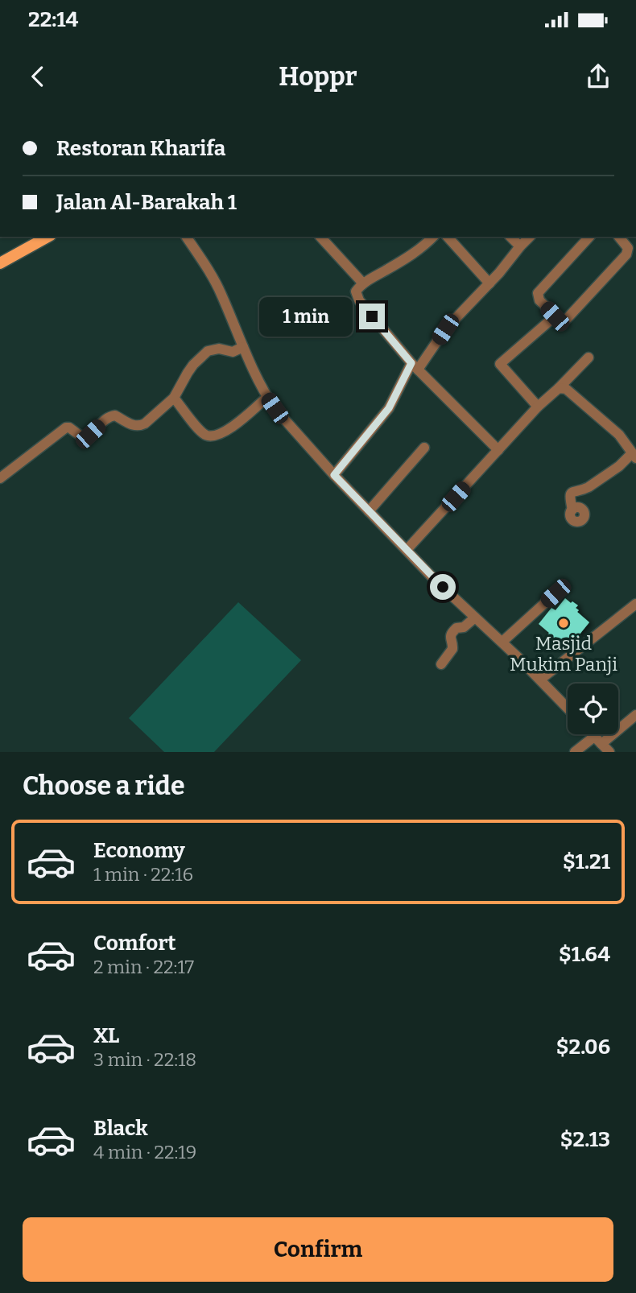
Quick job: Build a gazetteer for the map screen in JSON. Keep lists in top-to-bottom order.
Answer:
{
  "places": ["Masjid Mukim Panji"],
  "page": {
    "status": "22:14",
    "header": "Hoppr",
    "banner": ["Restoran Kharifa", "Jalan Al-Barakah 1"],
    "bubble": "1 min",
    "heading": "Choose a ride",
    "list": [
      {
        "name": "Economy",
        "note": "1 min · 22:16",
        "value": "$1.21"
      },
      {
        "name": "Comfort",
        "note": "2 min · 22:17",
        "value": "$1.64"
      },
      {
        "name": "XL",
        "note": "3 min · 22:18",
        "value": "$2.06"
      },
      {
        "name": "Black",
        "note": "4 min · 22:19",
        "value": "$2.13"
      }
    ],
    "buttons": "Confirm"
  }
}
